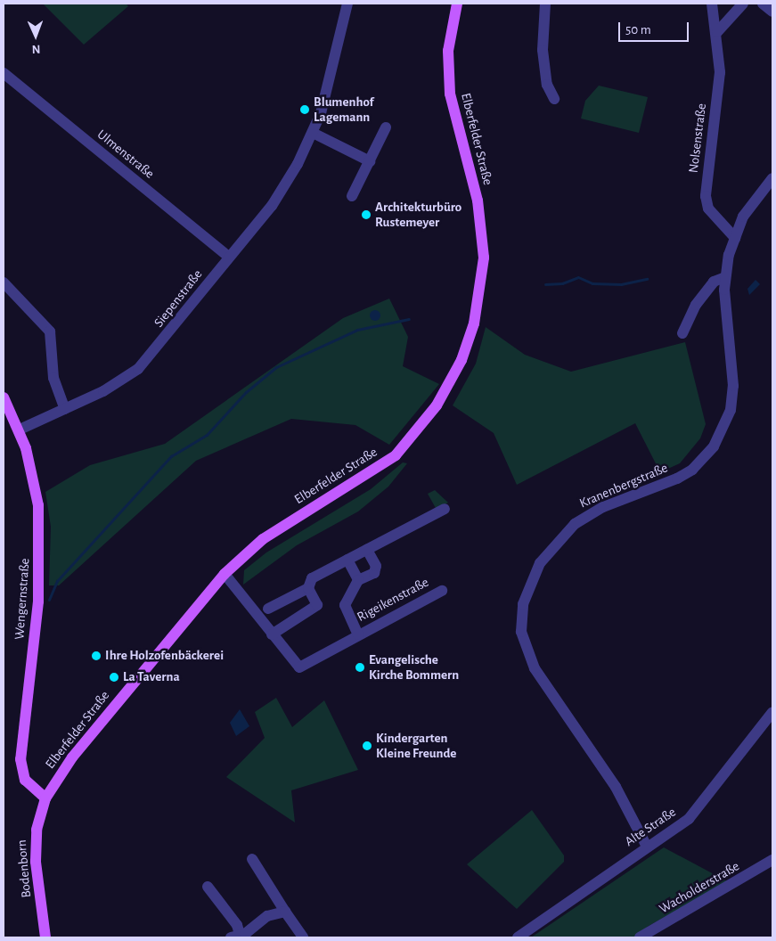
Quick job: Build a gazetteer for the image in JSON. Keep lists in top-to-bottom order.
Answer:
{
  "streets": {
    "main road": ["Elberfelder Straße", "Wengernstraße", "Bodenborn"],
    "street": [
      "Nolsenstraße",
      "Ulmenstraße",
      "Siepenstraße",
      "Kranenbergstraße",
      "Rigeikenstraße",
      "Alte Straße",
      "Wacholderstraße"
    ]
  },
  "crossings": [
    ["Nolsenstraße", "Kranenbergstraße"],
    ["Elberfelder Straße", "Wengernstraße"],
    ["Elberfelder Straße", "Rigeikenstraße"],
    ["Elberfelder Straße", "Bodenborn"],
    ["Ulmenstraße", "Siepenstraße"],
    ["Siepenstraße", "Wengernstraße"],
    ["Kranenbergstraße", "Alte Straße"],
    ["Wengernstraße", "Bodenborn"]
  ],
  "places": [
    "Blumenhof Lagemann",
    "Architekturbüro Rustemeyer",
    "Ihre Holzofenbäckerei",
    "Evangelische Kirche Bommern",
    "La Taverna",
    "Kindergarten Kleine Freunde"
  ],
  "scale_bar": "50 m",
  "north": "bottom"
}
